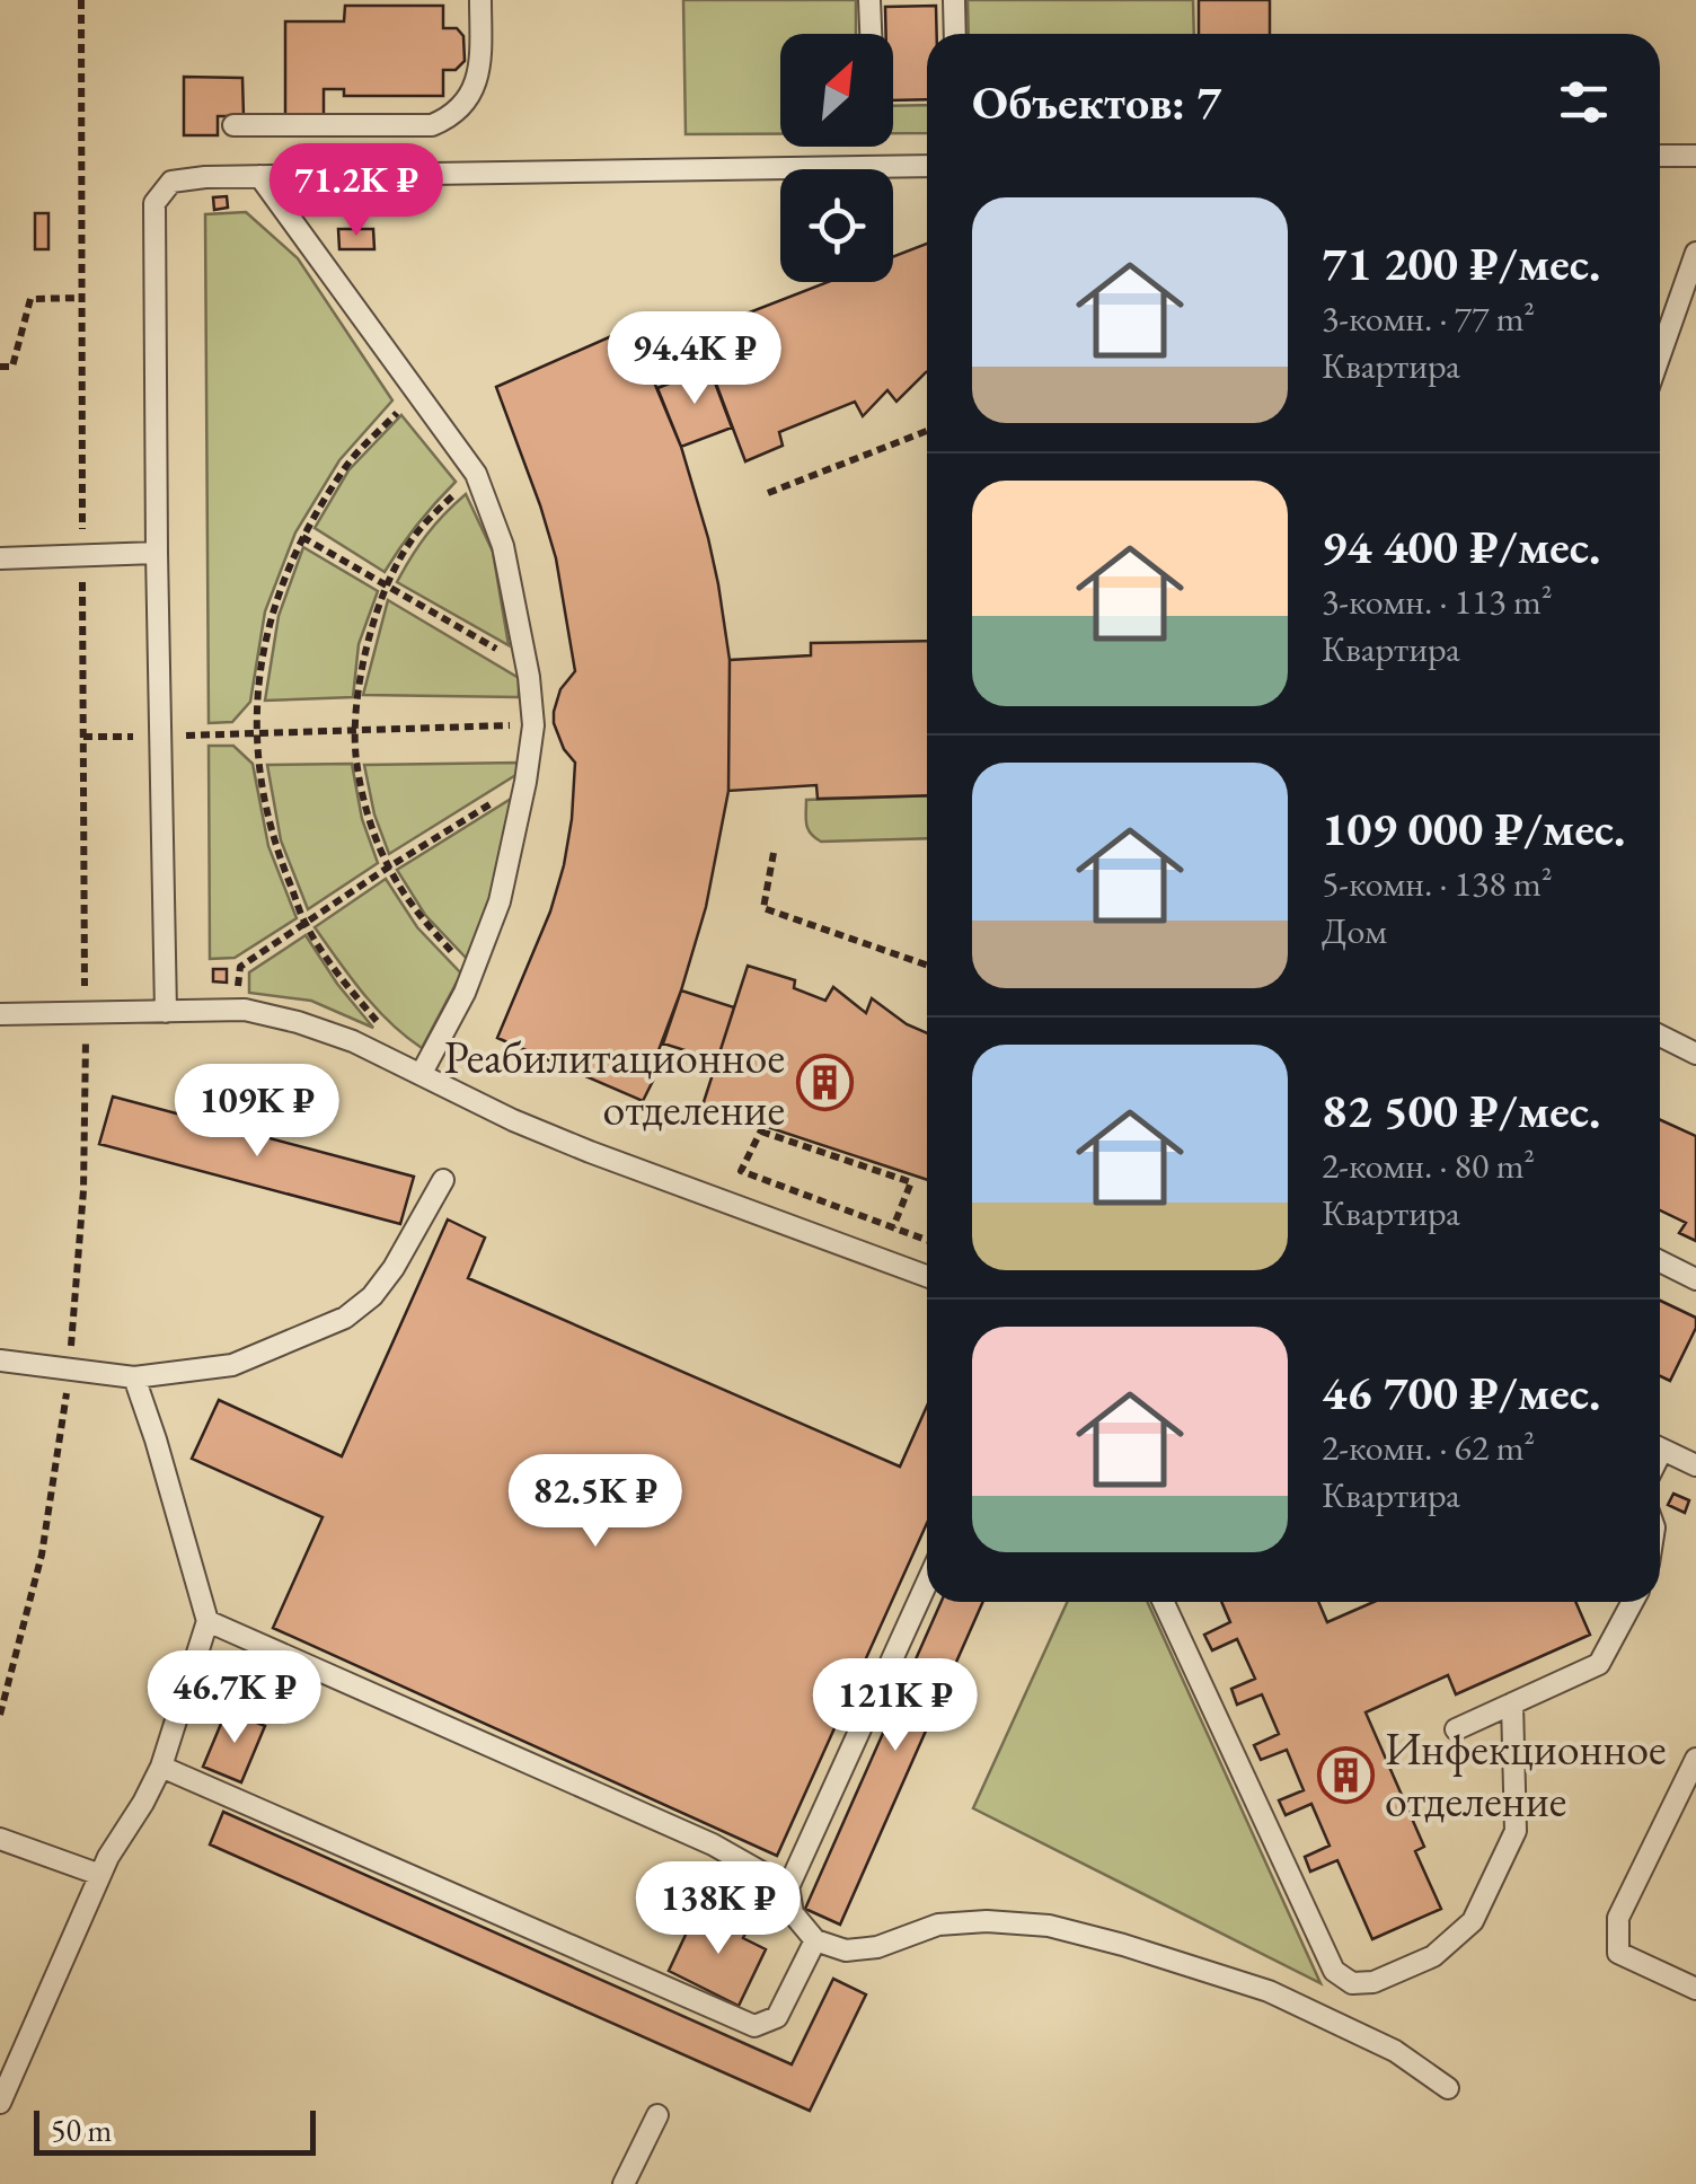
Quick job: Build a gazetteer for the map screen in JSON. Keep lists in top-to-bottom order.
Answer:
{
  "places": {
    "building": ["Реабилитационное отделение", "Инфекционное отделение"]
  },
  "scale_bar": "50 m",
  "north": "top right",
  "page": {
    "heading": "Объектов: 7",
    "price": [
      "71.2K ₽",
      "94.4K ₽",
      "109K ₽",
      "82.5K ₽",
      "46.7K ₽",
      "121K ₽",
      "138K ₽"
    ],
    "list": [
      {
        "name": "71 200 ₽/мес.",
        "note": "3-комн. · 77 m² · Квартира"
      },
      {
        "name": "94 400 ₽/мес.",
        "note": "3-комн. · 113 m² · Квартира"
      },
      {
        "name": "109 000 ₽/мес.",
        "note": "5-комн. · 138 m² · Дом"
      },
      {
        "name": "82 500 ₽/мес.",
        "note": "2-комн. · 80 m² · Квартира"
      },
      {
        "name": "46 700 ₽/мес.",
        "note": "2-комн. · 62 m² · Квартира"
      }
    ],
    "scale": "50 m"
  }
}
